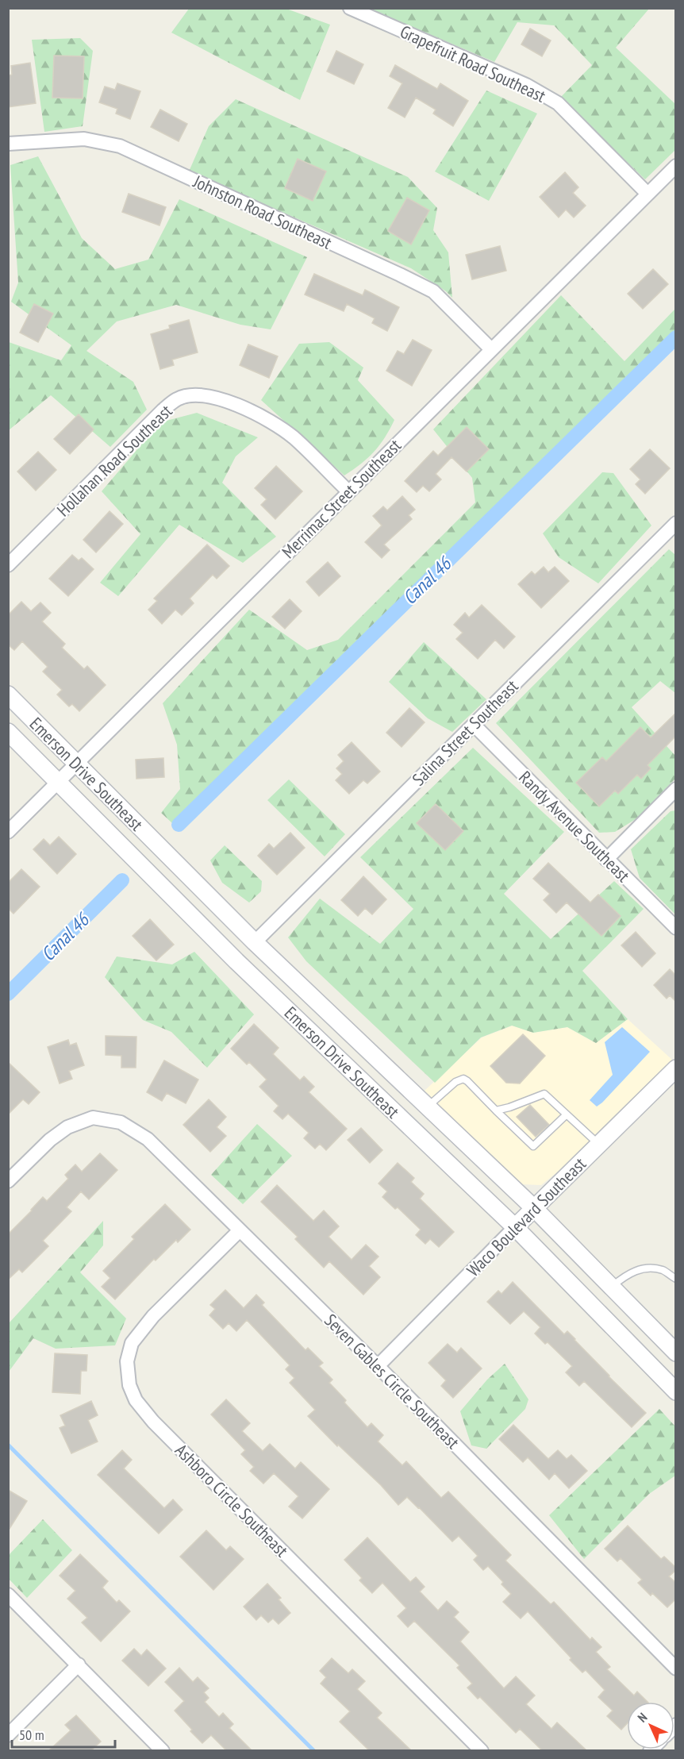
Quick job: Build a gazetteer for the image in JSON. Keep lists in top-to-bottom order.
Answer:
{
  "streets": {
    "street": [
      "Grapefruit Road Southeast",
      "Johnston Road Southeast",
      "Hollahan Road Southeast",
      "Merrimac Street Southeast",
      "Salina Street Southeast",
      "Emerson Drive Southeast",
      "Randy Avenue Southeast",
      "Waco Boulevard Southeast",
      "Seven Gables Circle Southeast",
      "Ashboro Circle Southeast"
    ]
  },
  "crossings": [
    ["Grapefruit Road Southeast", "Merrimac Street Southeast"],
    ["Johnston Road Southeast", "Merrimac Street Southeast"],
    ["Hollahan Road Southeast", "Merrimac Street Southeast"],
    ["Merrimac Street Southeast", "Emerson Drive Southeast"],
    ["Salina Street Southeast", "Emerson Drive Southeast"],
    ["Salina Street Southeast", "Randy Avenue Southeast"],
    ["Emerson Drive Southeast", "Waco Boulevard Southeast"],
    ["Waco Boulevard Southeast", "Seven Gables Circle Southeast"],
    ["Seven Gables Circle Southeast", "Ashboro Circle Southeast"]
  ],
  "water": ["Canal 46"],
  "scale_bar": "50 m",
  "north": "top left"
}
